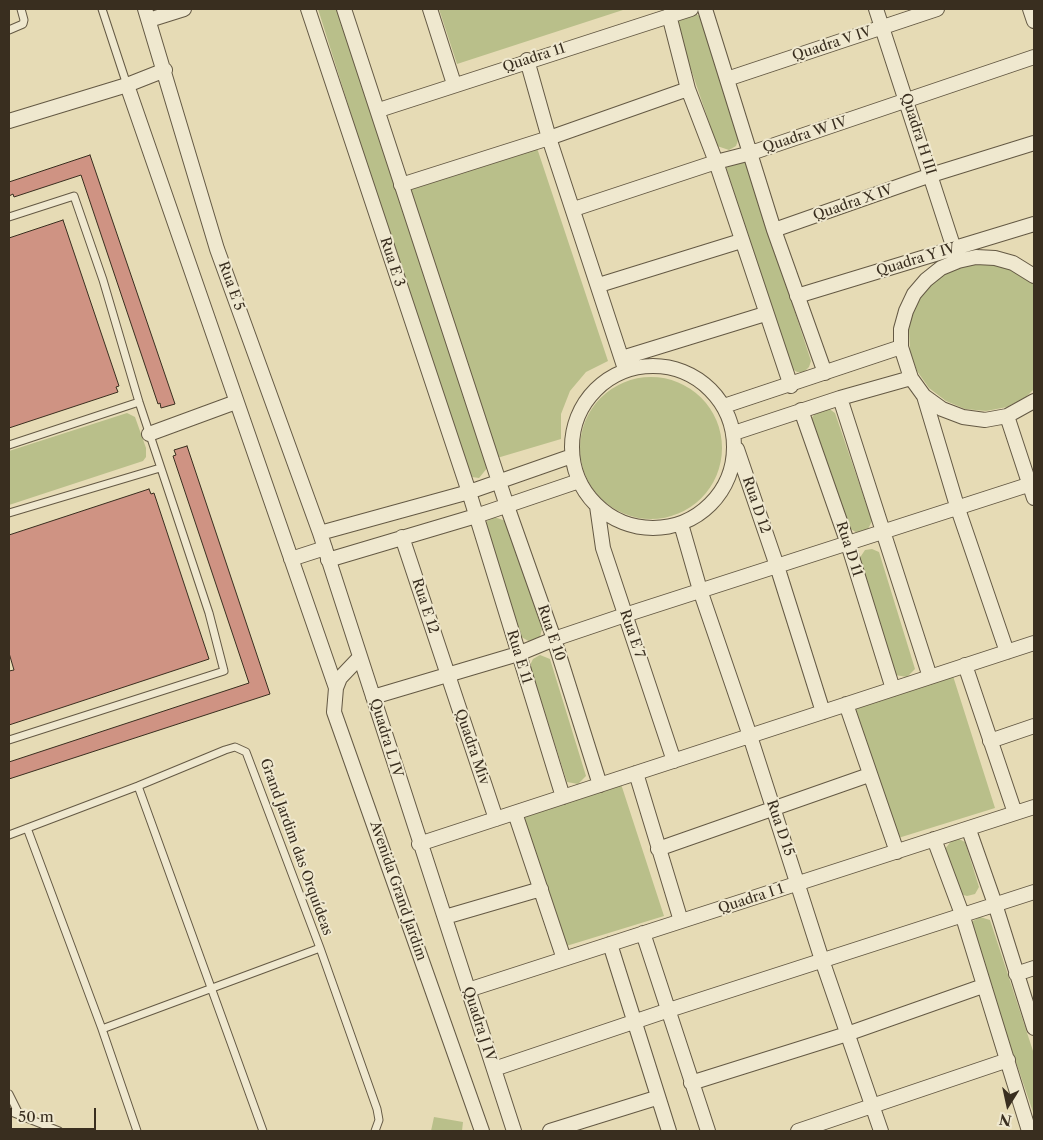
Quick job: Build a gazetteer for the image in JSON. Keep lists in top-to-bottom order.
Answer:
{
  "streets": {
    "street": [
      "Quadra V IV",
      "Quadra 11",
      "Quadra H III",
      "Quadra W IV",
      "Quadra X IV",
      "Quadra Y IV",
      "Rua E 3",
      "Rua E 5",
      "Rua D 12",
      "Rua D 11",
      "Rua E 12",
      "Rua E 10",
      "Rua E 7",
      "Rua E 11",
      "Quadra L IV",
      "Quadra Miv",
      "Rua D 15",
      "Avenida Grand Jardim",
      "Quadra I 1",
      "Quadra J IV"
    ],
    "lane": ["Grand Jardim das Orquídeas"]
  },
  "crossings": [
    ["Quadra V IV", "Quadra H III"],
    ["Quadra 11", "Rua E 10"],
    ["Quadra H III", "Quadra W IV"],
    ["Quadra H III", "Quadra X IV"],
    ["Quadra H III", "Quadra Y IV"],
    ["Rua E 3", "Rua E 11"],
    ["Rua E 5", "Quadra L IV"],
    ["Rua D 12", "Rua E 7"],
    ["Rua D 12", "Rua D 15"],
    ["Rua E 12", "Quadra Miv"],
    ["Rua E 7", "Rua D 15"],
    ["Quadra L IV", "Quadra J IV"],
    ["Rua D 15", "Quadra I 1"],
    ["Quadra I 1", "Quadra J IV"]
  ],
  "scale_bar": "50 m",
  "north": "bottom"
}
